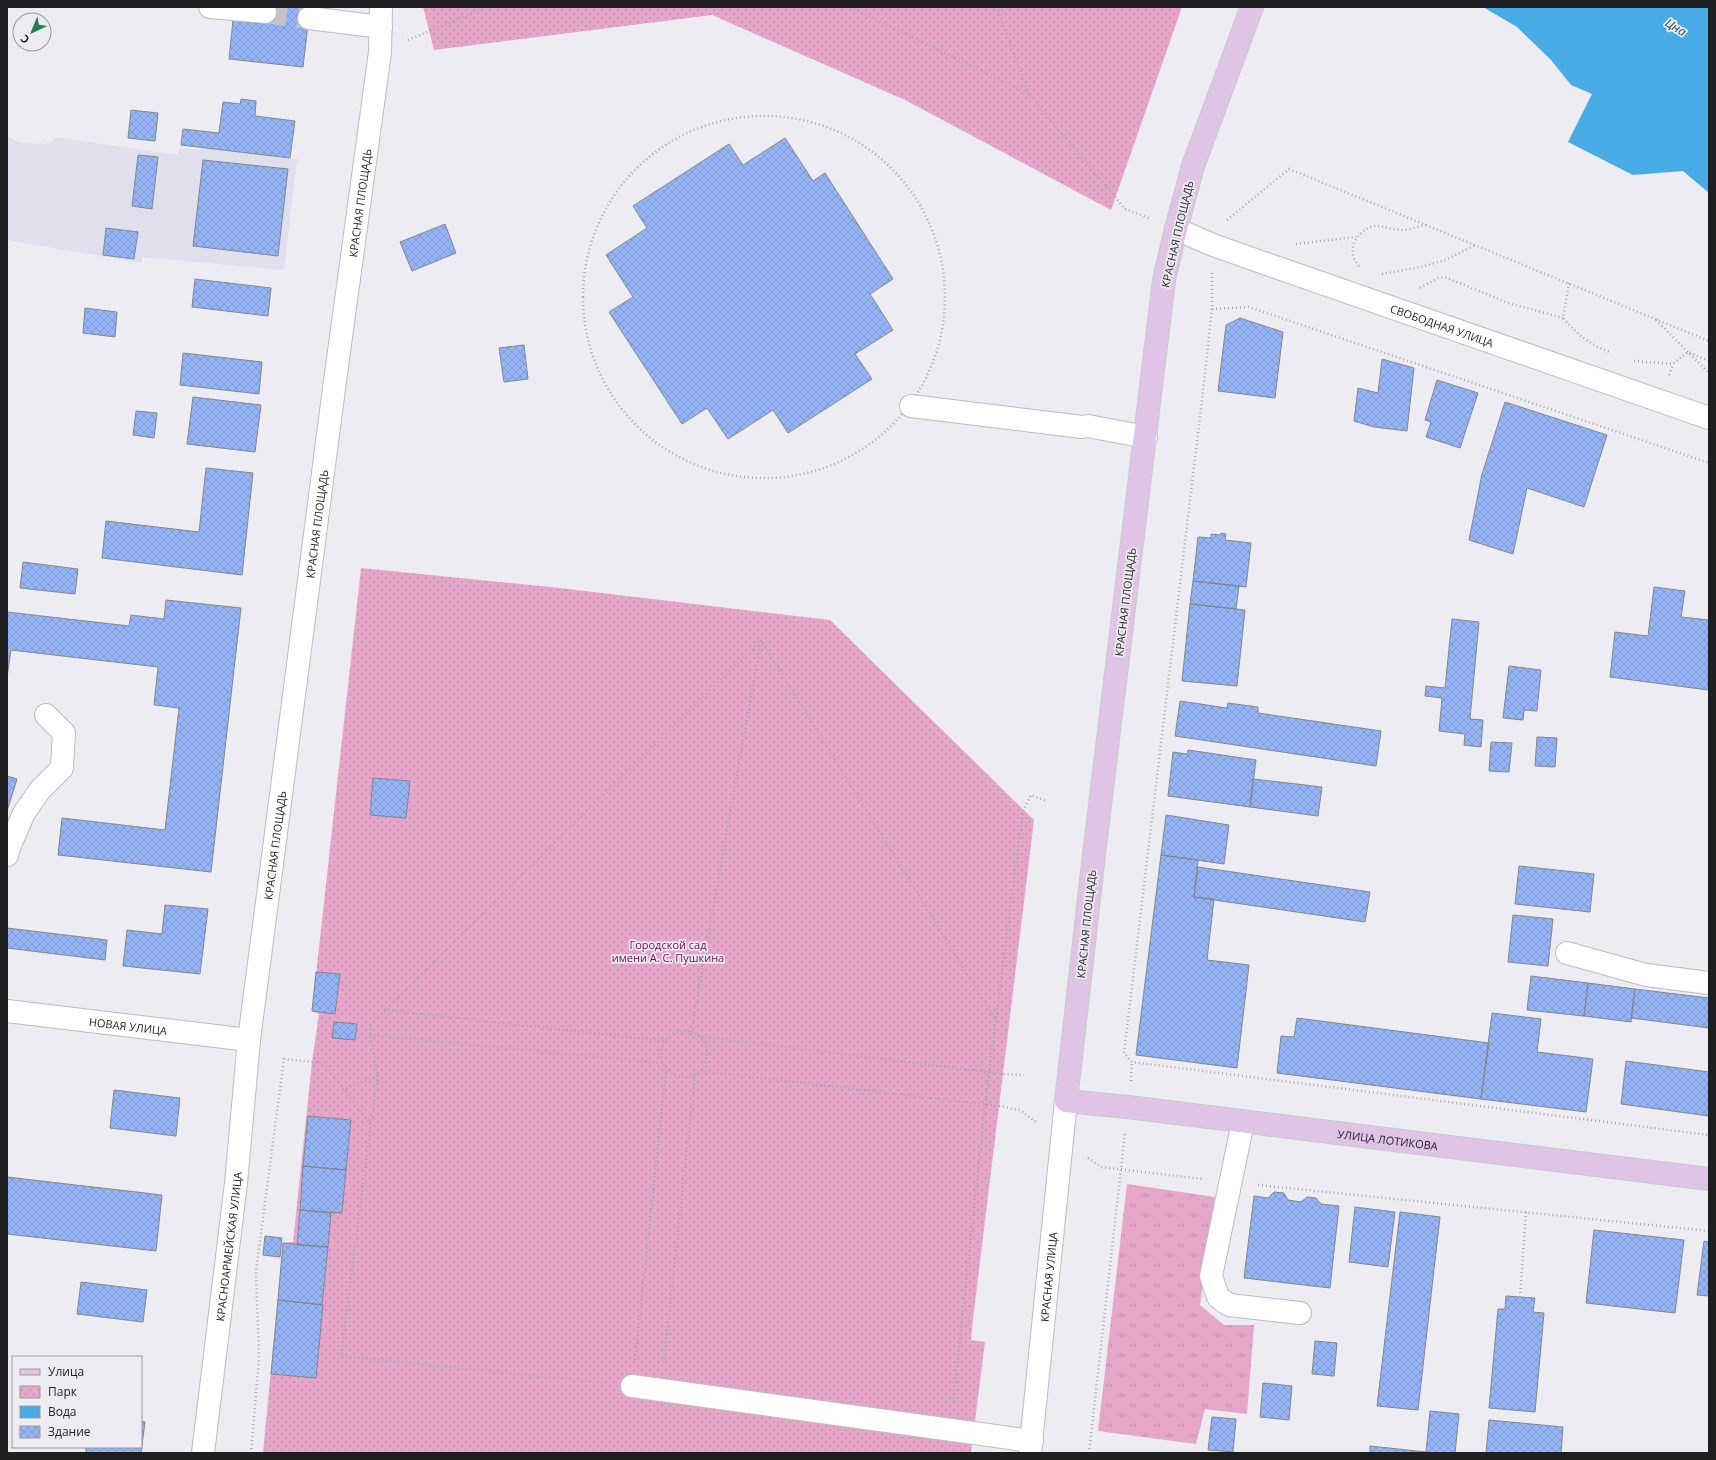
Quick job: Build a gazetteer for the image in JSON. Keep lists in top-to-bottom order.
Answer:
{
  "streets": {
    "main road": ["КРАСНАЯ ПЛОЩАДЬ", "УЛИЦА ЛОТИКОВА"],
    "street": [
      "СВОБОДНАЯ УЛИЦА",
      "НОВАЯ УЛИЦА",
      "КРАСНОАРМЕЙСКАЯ УЛИЦА",
      "КРАСНАЯ УЛИЦА"
    ]
  },
  "crossings": [
    ["КРАСНАЯ ПЛОЩАДЬ", "СВОБОДНАЯ УЛИЦА"],
    ["КРАСНАЯ ПЛОЩАДЬ", "НОВАЯ УЛИЦА"],
    ["КРАСНАЯ ПЛОЩАДЬ", "УЛИЦА ЛОТИКОВА"],
    ["КРАСНАЯ ПЛОЩАДЬ", "КРАСНОАРМЕЙСКАЯ УЛИЦА"],
    ["КРАСНАЯ ПЛОЩАДЬ", "КРАСНАЯ УЛИЦА"],
    ["НОВАЯ УЛИЦА", "КРАСНОАРМЕЙСКАЯ УЛИЦА"],
    ["УЛИЦА ЛОТИКОВА", "КРАСНАЯ УЛИЦА"]
  ],
  "water": ["Цна"],
  "parks": ["Городской сад имени А. С. Пушкина"],
  "legend": [
    "Улица",
    "Парк",
    "Вода",
    "Здание"
  ],
  "north": "bottom left"
}
